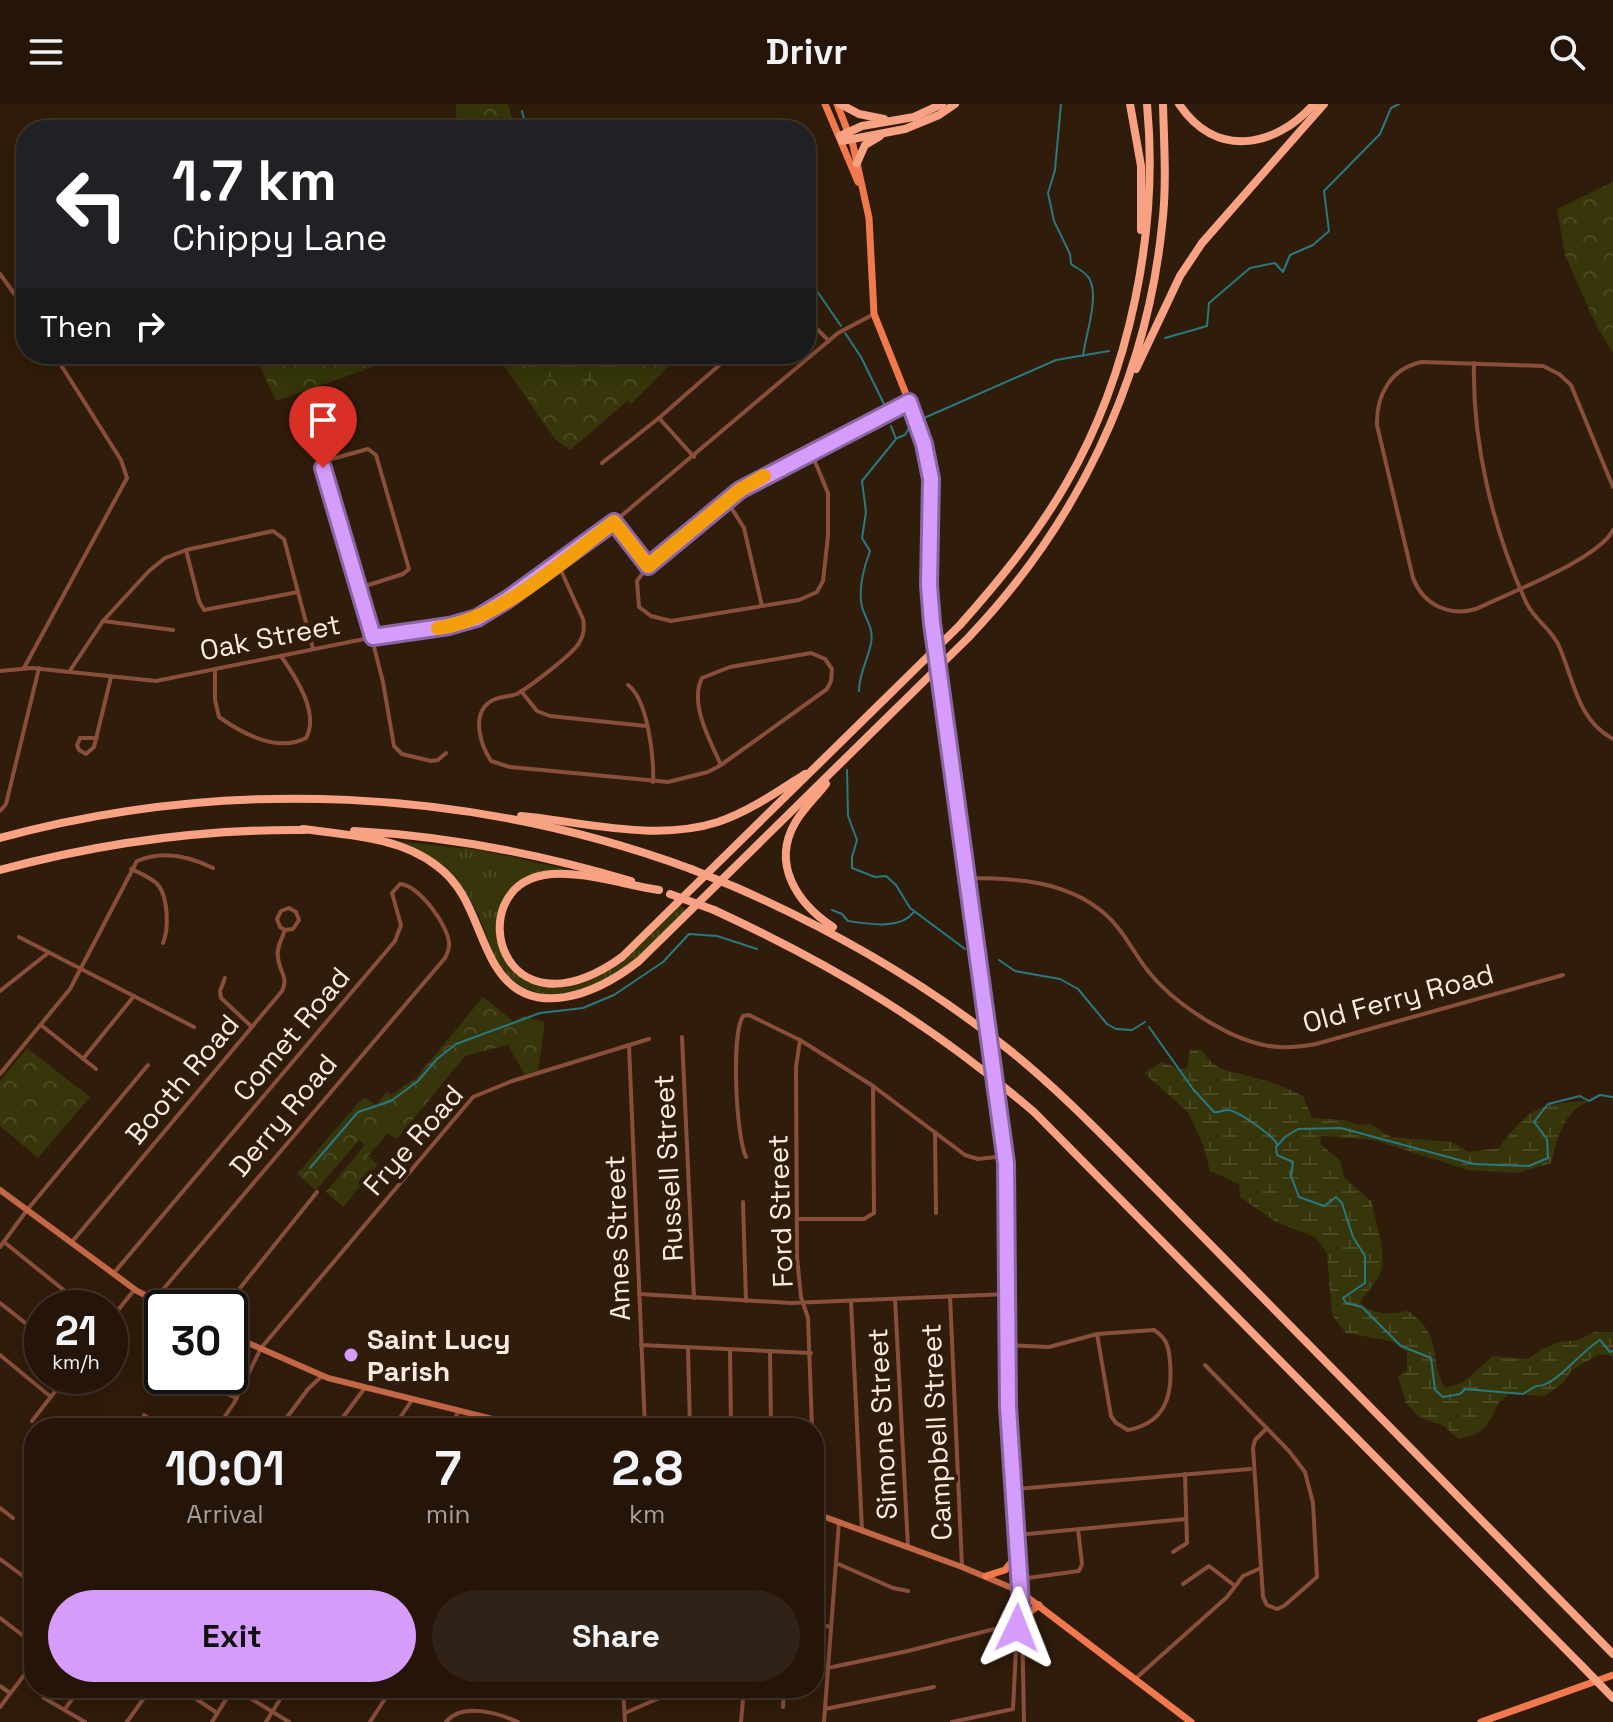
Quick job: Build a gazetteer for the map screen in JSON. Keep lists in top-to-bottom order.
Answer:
{
  "streets": {
    "street": [
      "Oak Street",
      "Old Ferry Road",
      "Comet Road",
      "Booth Road",
      "Derry Road",
      "Frye Road",
      "Russell Street",
      "Ford Street",
      "Ames Street",
      "Simone Street",
      "Campbell Street"
    ]
  },
  "crossings": [
    ["Comet Road", "Derry Road"],
    ["Frye Road", "Ames Street"]
  ],
  "places": ["Saint Lucy Parish"],
  "page": {
    "header": "Drivr",
    "turn": ["1.7 km", "Chippy Lane"],
    "then": "Then",
    "speed": "21 km/h",
    "limit": "30",
    "eta": [
      "10:01",
      "Arrival",
      "7",
      "min",
      "2.8",
      "km"
    ],
    "buttons": ["Exit", "Share"]
  }
}
